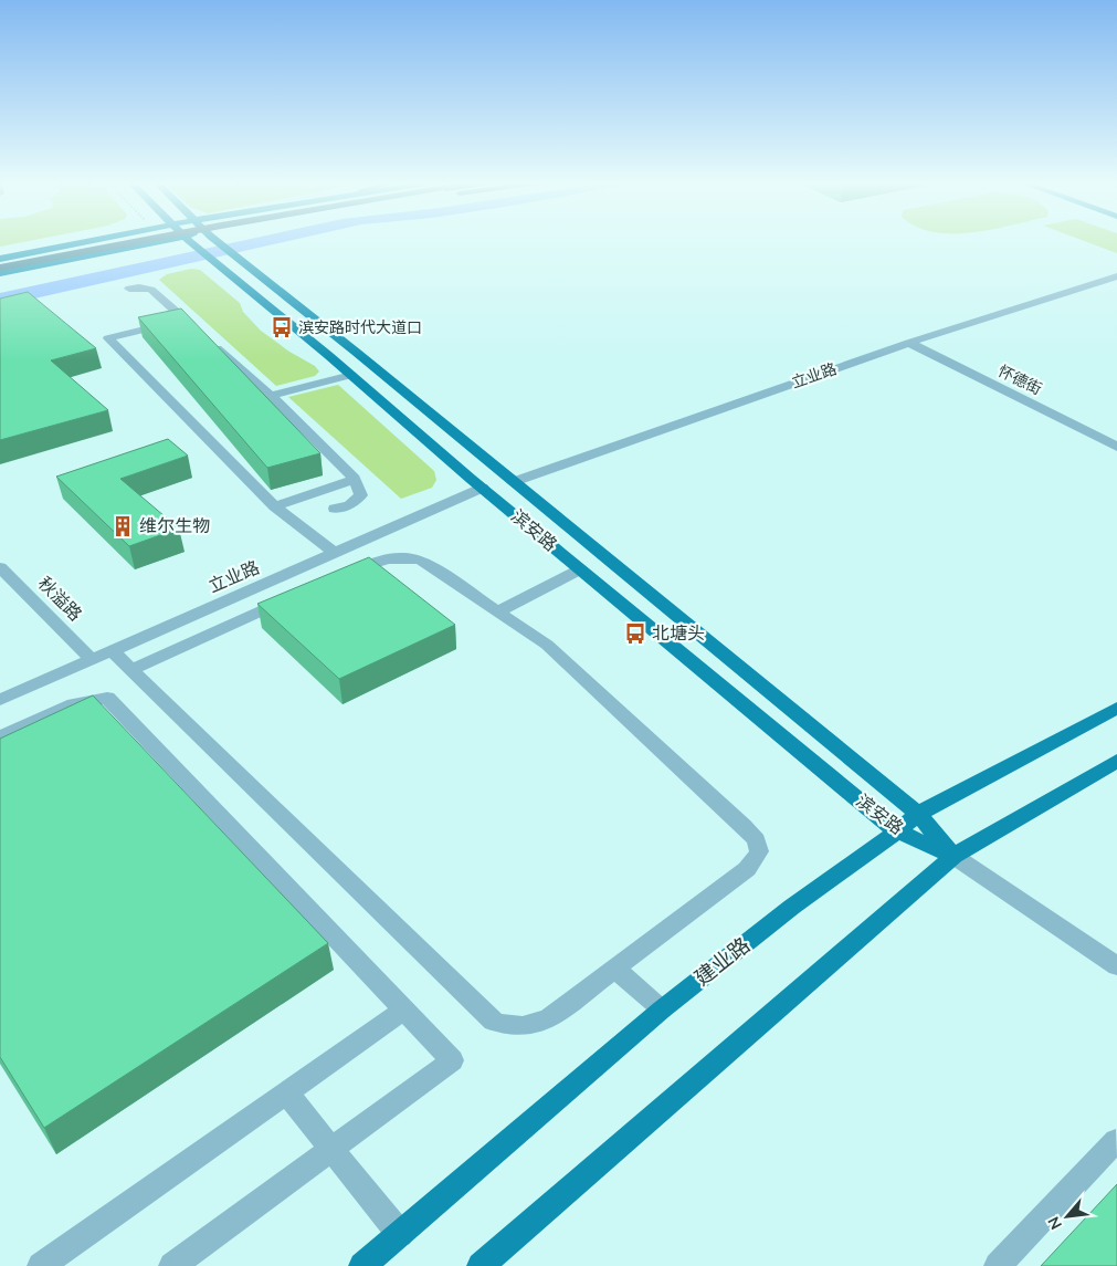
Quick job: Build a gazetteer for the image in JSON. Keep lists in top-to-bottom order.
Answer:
{
  "streets": {
    "main road": ["滨安路", "建业路"],
    "street": ["立业路", "怀德街", "秋溢路"]
  },
  "crossings": [
    ["立业路", "怀德街"],
    ["立业路", "滨安路"],
    ["立业路", "秋溢路"],
    ["滨安路", "建业路"]
  ],
  "places": {
    "bus stop": ["滨安路时代大道口", "北塘头"],
    "building": ["维尔生物"]
  },
  "north": "bottom left"
}
